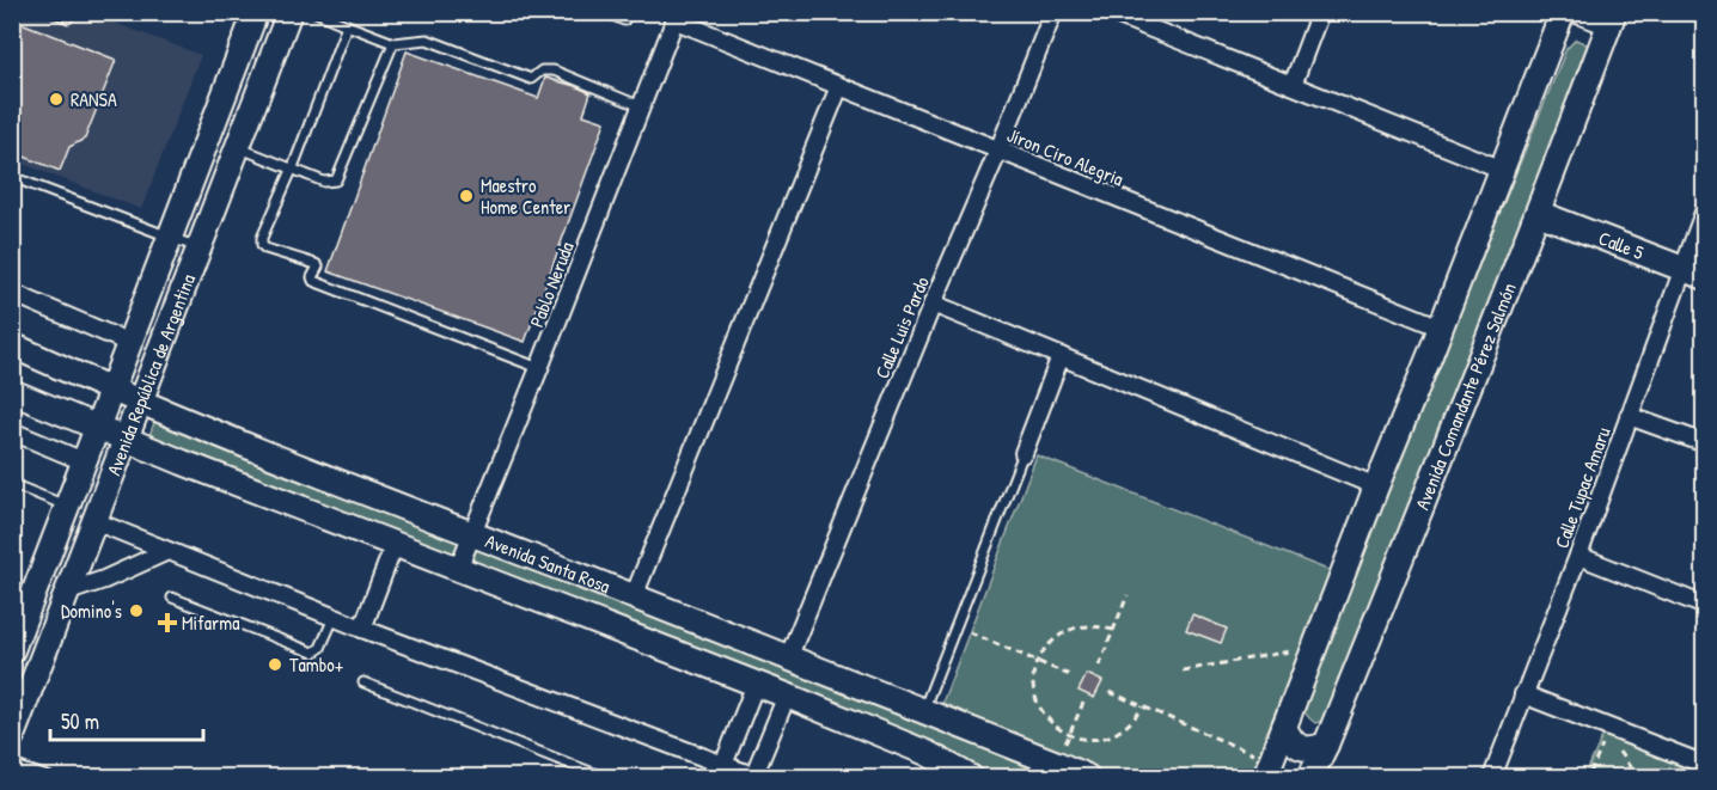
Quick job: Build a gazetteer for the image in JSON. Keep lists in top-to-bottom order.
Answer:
{
  "streets": {
    "main road": [
      "Calle 5",
      "Avenida República de Argentina",
      "Avenida Comandante Pérez Salmón",
      "Avenida Santa Rosa"
    ],
    "street": [
      "Jíron Ciro Alegria",
      "Pablo Neruda",
      "Calle Luis Pardo",
      "Calle Tupac Amaru"
    ]
  },
  "crossings": [
    ["Jíron Ciro Alegria", "Pablo Neruda"],
    ["Jíron Ciro Alegria", "Calle Luis Pardo"],
    ["Calle 5", "Avenida Comandante Pérez Salmón"],
    ["Calle 5", "Calle Tupac Amaru"],
    ["Pablo Neruda", "Avenida Santa Rosa"],
    ["Calle Luis Pardo", "Avenida Santa Rosa"],
    ["Avenida República de Argentina", "Avenida Santa Rosa"]
  ],
  "places": {
    "other": [
      "RANSA",
      "Maestro Home Center",
      "Domino's",
      "Tambo+"
    ],
    "health": ["Mifarma"]
  },
  "scale_bar": "50 m"
}
